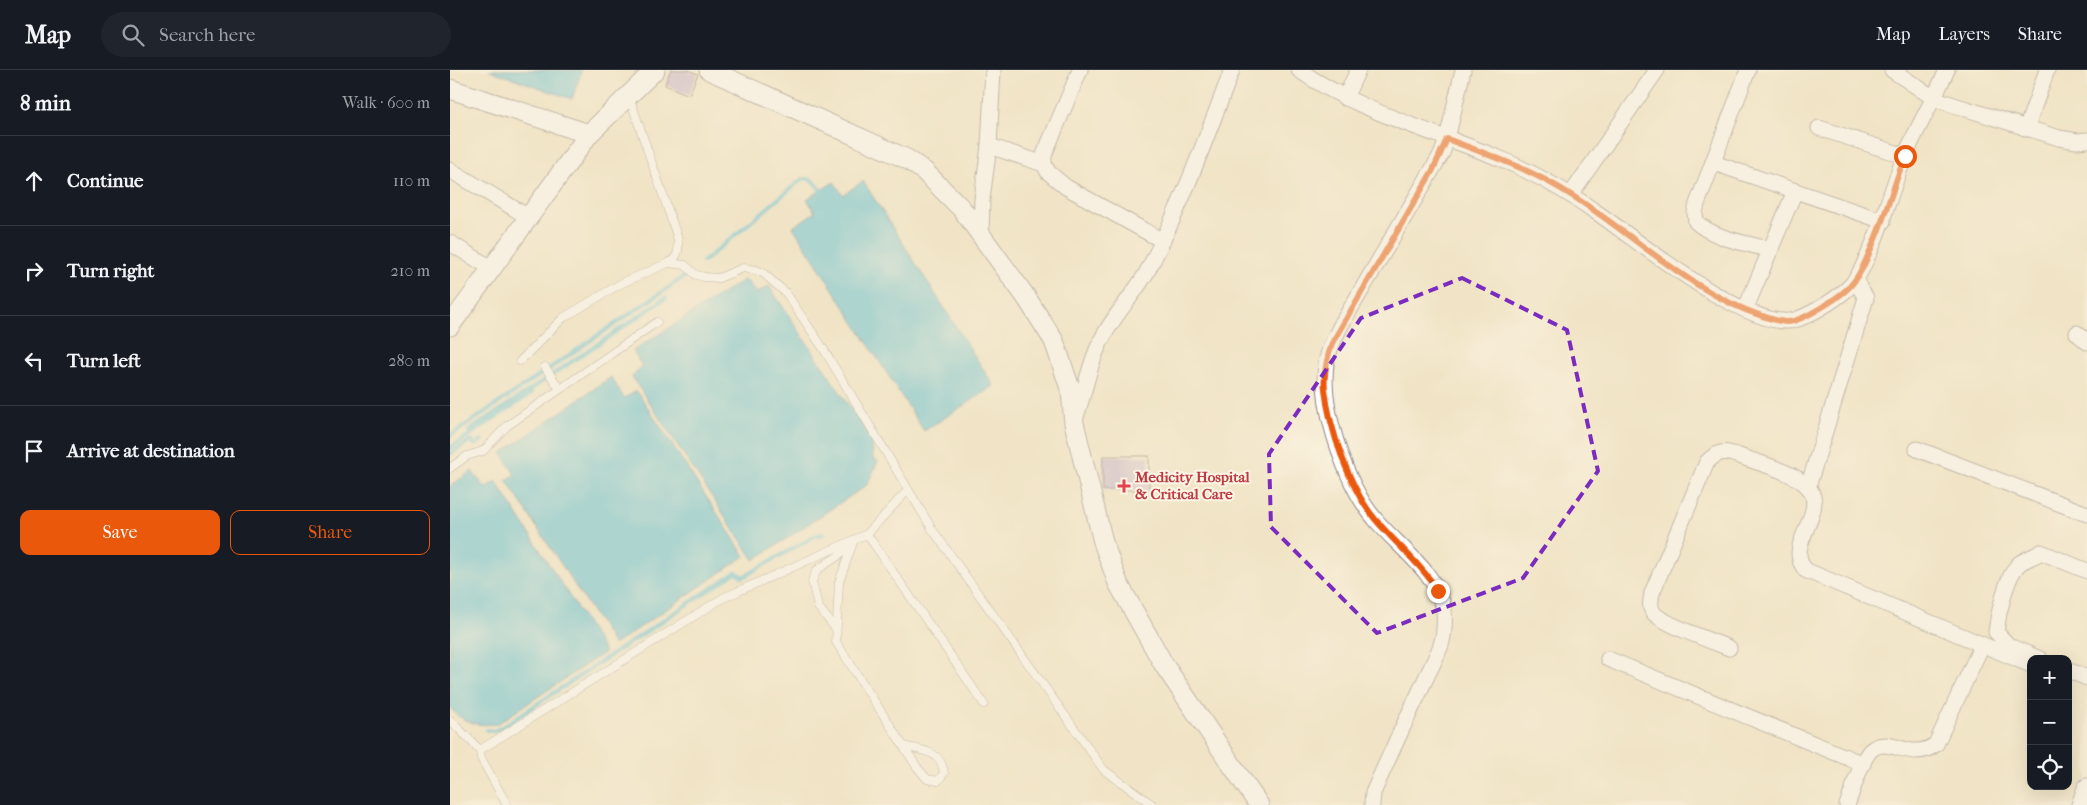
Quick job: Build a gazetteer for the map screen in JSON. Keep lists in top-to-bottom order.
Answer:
{
  "places": {
    "health": ["Medicity Hospital & Critical Care"]
  },
  "page": {
    "header": "Map",
    "search": "Search here",
    "nav": ["Map", "Layers", "Share"],
    "heading": ["8 min", "Walk · 600 m"],
    "list": [
      ["Continue", "110 m"],
      ["Turn right", "210 m"],
      ["Turn left", "280 m"],
      "Arrive at destination"
    ],
    "buttons": ["Save", "Share"],
    "map_buttons": ["+", "−"]
  }
}
